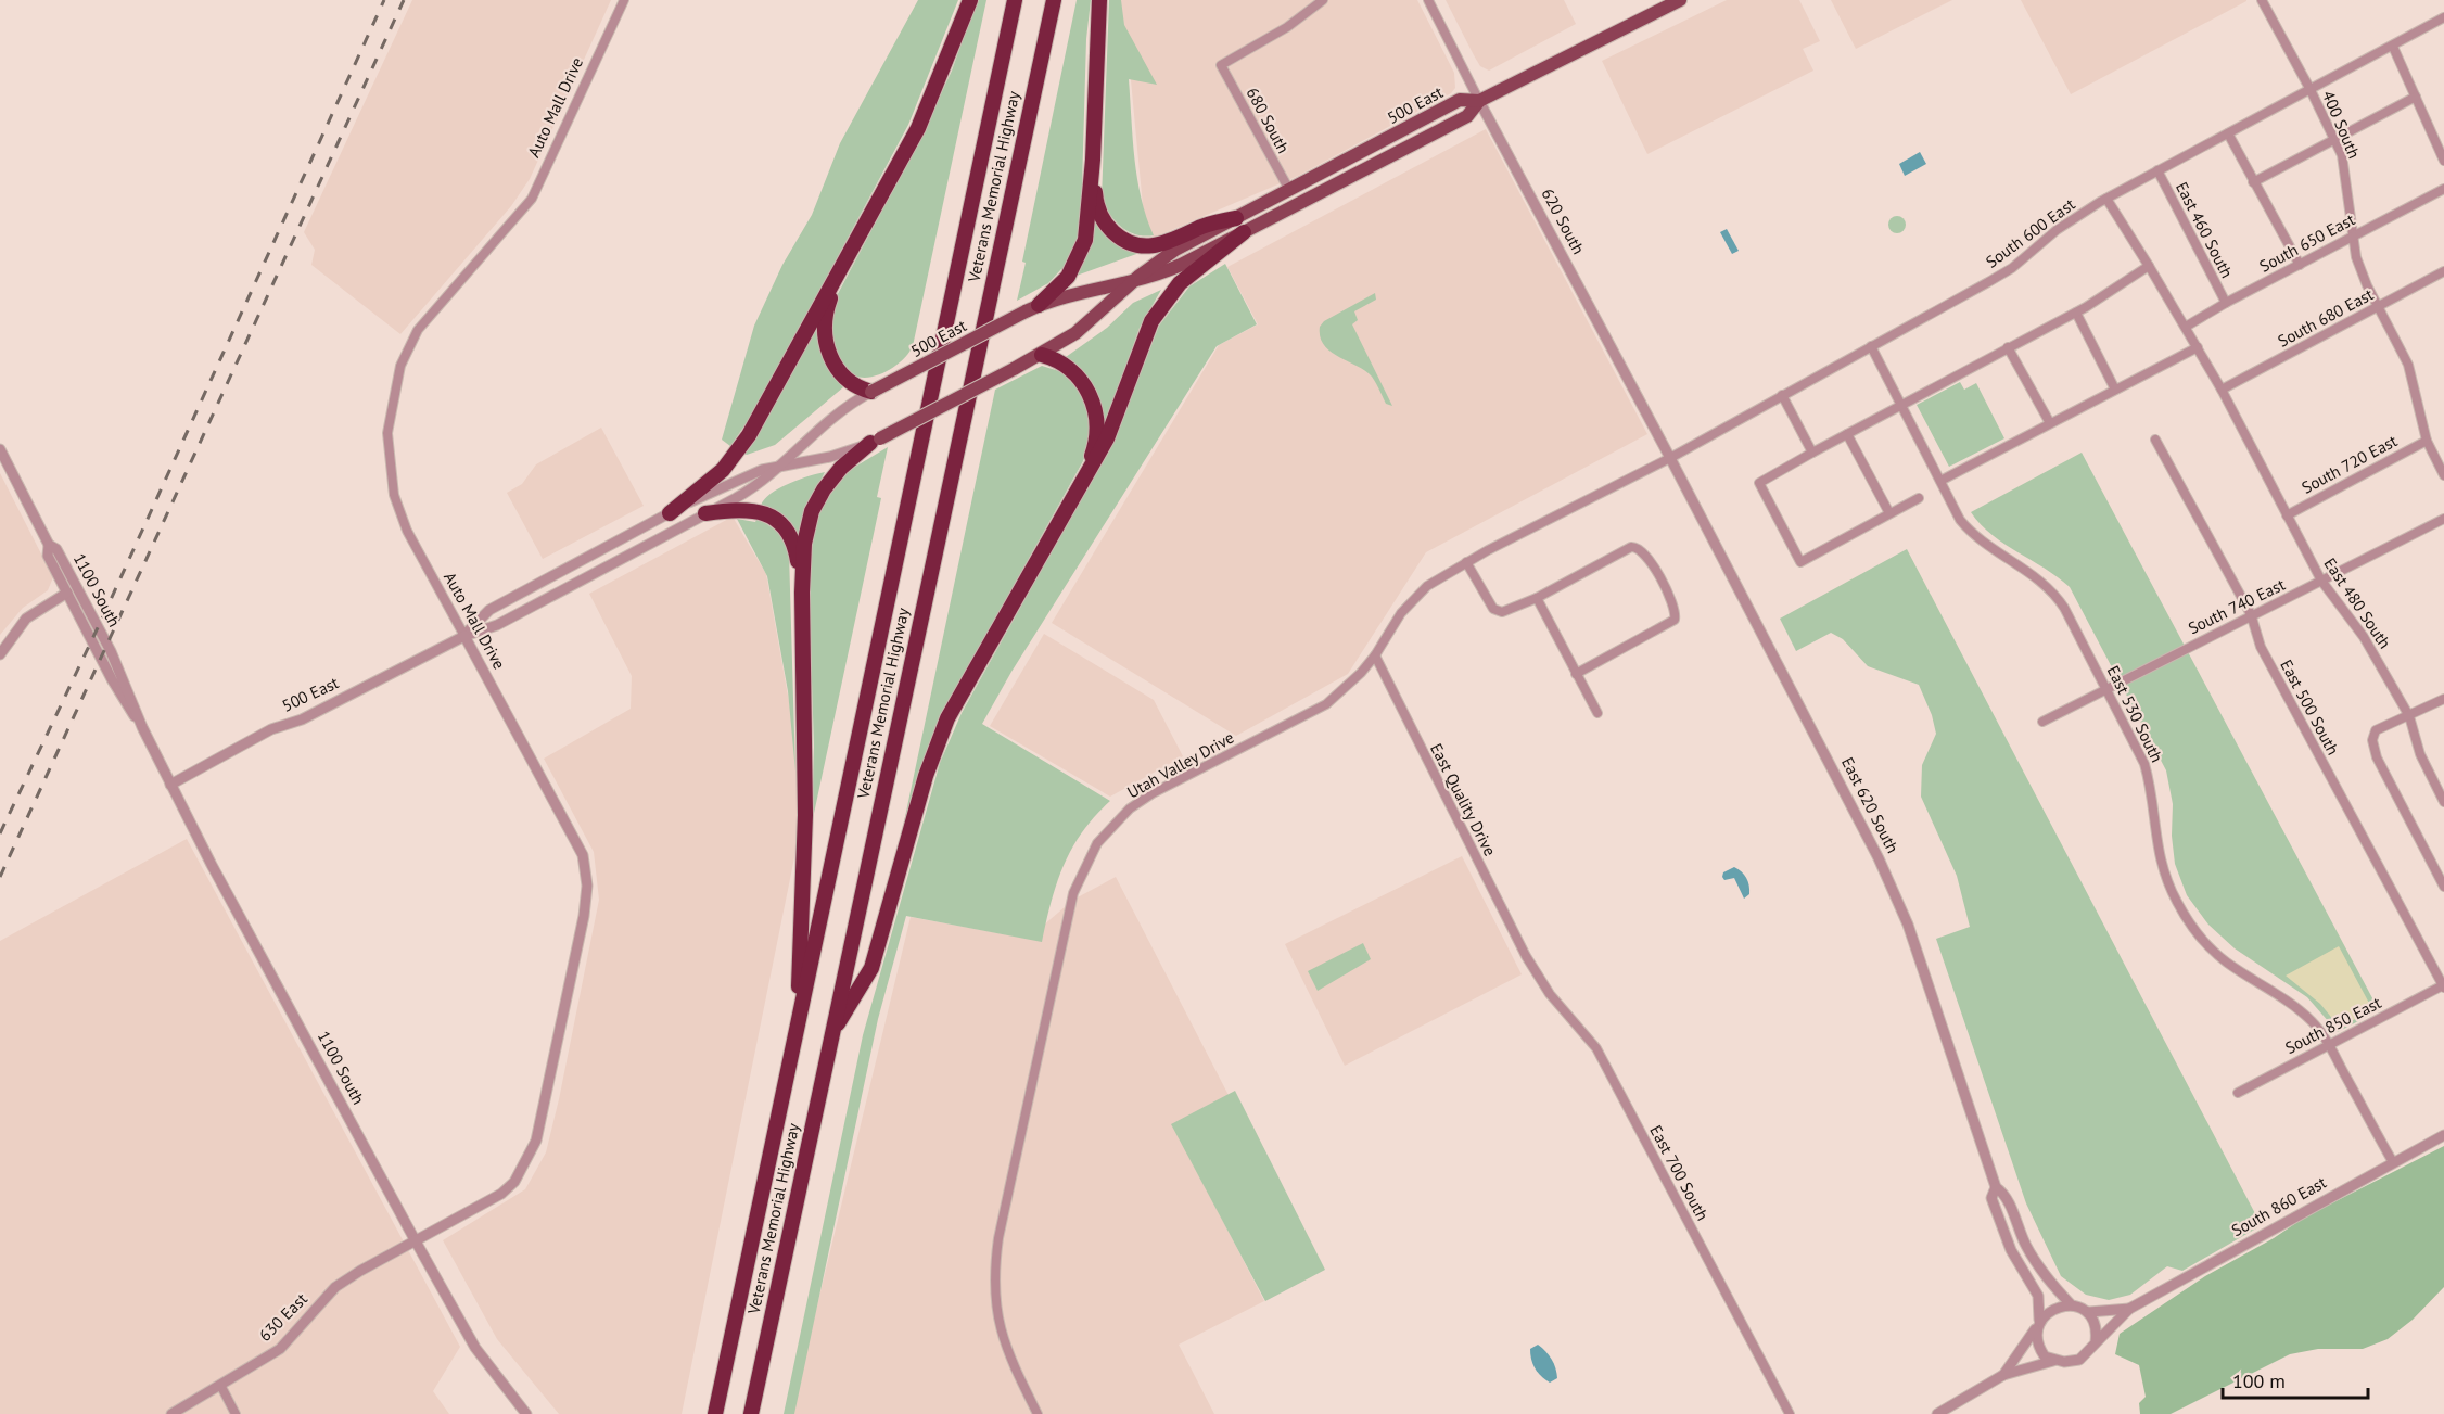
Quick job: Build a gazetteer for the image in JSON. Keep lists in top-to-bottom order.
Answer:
{
  "streets": {
    "highway": ["Veterans Memorial Highway"],
    "main road": ["500 East"],
    "street": [
      "Auto Mall Drive",
      "680 South",
      "400 South",
      "620 South",
      "East 460 South",
      "South 600 East",
      "South 650 East",
      "South 680 East",
      "South 720 East",
      "1100 South",
      "East 480 South",
      "South 740 East",
      "East 500 South",
      "East 530 South",
      "Utah Valley Drive",
      "East Quality Drive",
      "East 620 South",
      "South 850 East",
      "East 700 South",
      "South 860 East",
      "630 East"
    ]
  },
  "crossings": [
    ["500 East", "Auto Mall Drive"],
    ["500 East", "680 South"],
    ["500 East", "620 South"],
    ["500 East", "1100 South"],
    ["Auto Mall Drive", "1100 South"],
    ["Auto Mall Drive", "630 East"],
    ["400 South", "South 600 East"],
    ["400 South", "South 650 East"],
    ["400 South", "South 680 East"],
    ["400 South", "South 720 East"],
    ["620 South", "South 600 East"],
    ["620 South", "Utah Valley Drive"],
    ["620 South", "East 620 South"],
    ["East 460 South", "South 600 East"],
    ["East 460 South", "South 650 East"],
    ["South 600 East", "East 480 South"],
    ["South 600 East", "East 530 South"],
    ["South 600 East", "Utah Valley Drive"],
    ["South 600 East", "East 620 South"],
    ["South 650 East", "East 480 South"],
    ["South 680 East", "East 480 South"],
    ["South 720 East", "East 480 South"],
    ["1100 South", "630 East"],
    ["East 480 South", "South 740 East"],
    ["South 740 East", "East 500 South"],
    ["South 740 East", "East 530 South"],
    ["East 500 South", "South 850 East"],
    ["East 530 South", "South 850 East"],
    ["East 530 South", "South 860 East"],
    ["Utah Valley Drive", "East Quality Drive"],
    ["Utah Valley Drive", "East 620 South"],
    ["East Quality Drive", "East 700 South"],
    ["East 620 South", "South 860 East"]
  ],
  "scale_bar": "100 m"
}
